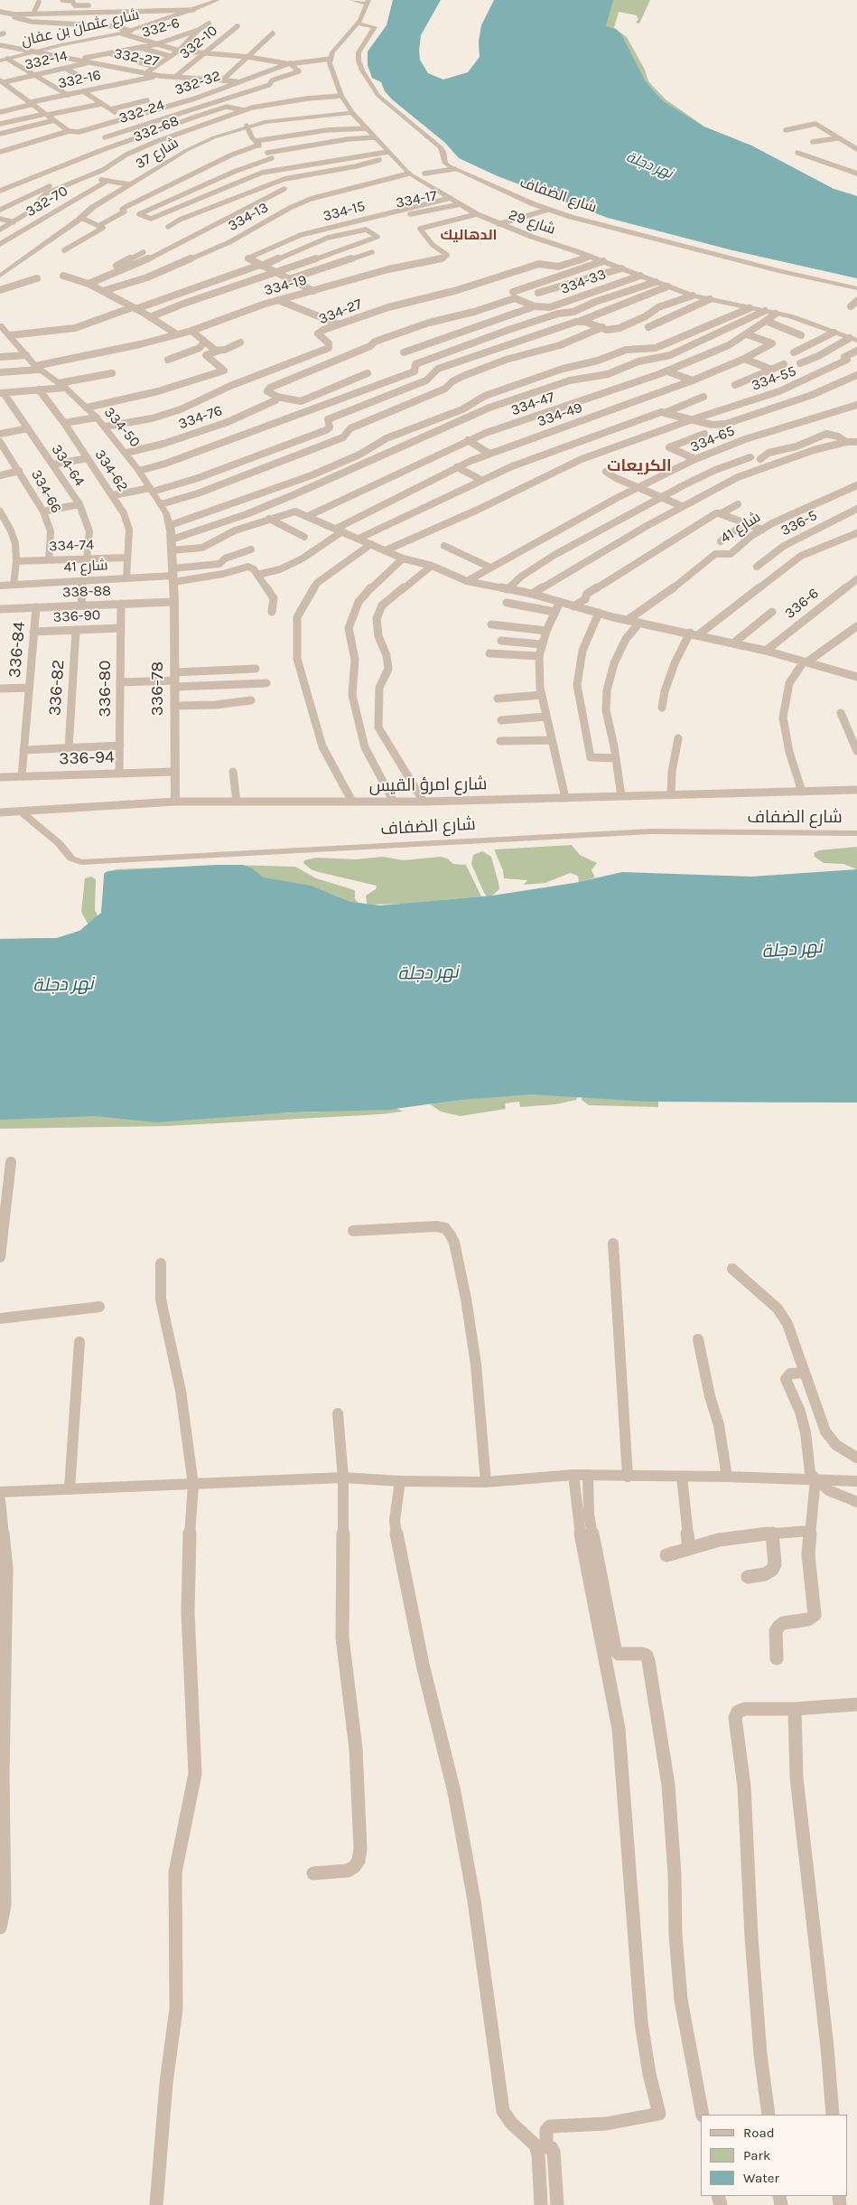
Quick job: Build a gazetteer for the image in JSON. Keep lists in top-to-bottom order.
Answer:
{
  "streets": {
    "street": [
      "شارع عثمان بن عفان",
      "332-6",
      "332-10",
      "332-27",
      "332-14",
      "332-16",
      "332-32",
      "332-24",
      "332-68",
      "شارع 37",
      "شارع الضفاف",
      "334-17",
      "332-70",
      "334-15",
      "334-13",
      "شارع 29",
      "334-33",
      "334-19",
      "334-27",
      "334-55",
      "334-47",
      "334-49",
      "334-76",
      "334-50",
      "334-65",
      "334-64",
      "334-62",
      "334-66",
      "336-5",
      "شارع 41",
      "334-74",
      "338-88",
      "336-6",
      "336-90",
      "336-84",
      "336-82",
      "336-80",
      "336-78",
      "336-94",
      "شارع امرؤ القيس"
    ]
  },
  "crossings": [
    ["شارع عثمان بن عفان", "332-27"],
    ["332-6", "332-27"],
    ["332-10", "332-27"],
    ["332-27", "332-14"],
    ["332-27", "332-16"],
    ["332-27", "332-32"],
    ["332-32", "332-24"],
    ["332-32", "شارع 29"],
    ["332-68", "شارع 29"],
    ["شارع 37", "شارع 29"],
    ["شارع الضفاف", "شارع امرؤ القيس"],
    ["334-17", "شارع 29"],
    ["334-15", "شارع 29"],
    ["334-13", "شارع 29"],
    ["شارع 29", "334-33"],
    ["شارع 29", "334-19"],
    ["شارع 29", "334-27"],
    ["شارع 29", "334-47"],
    ["334-19", "334-50"],
    ["334-27", "334-50"],
    ["334-47", "334-49"],
    ["334-76", "334-50"],
    ["334-50", "شارع 41"],
    ["334-50", "336-78"],
    ["334-64", "334-74"],
    ["334-62", "شارع 41"],
    ["334-62", "334-74"],
    ["334-66", "334-74"],
    ["شارع 41", "336-78"],
    ["338-88", "336-84"],
    ["338-88", "336-80"],
    ["338-88", "336-78"],
    ["336-90", "336-84"],
    ["336-90", "336-82"],
    ["336-90", "336-80"],
    ["336-84", "336-94"],
    ["336-80", "336-94"],
    ["336-78", "336-94"],
    ["336-78", "شارع امرؤ القيس"]
  ],
  "districts": ["الدهاليك", "الكريعات"],
  "water": ["نهر دجلة"],
  "legend": ["Road", "Park", "Water"]
}
